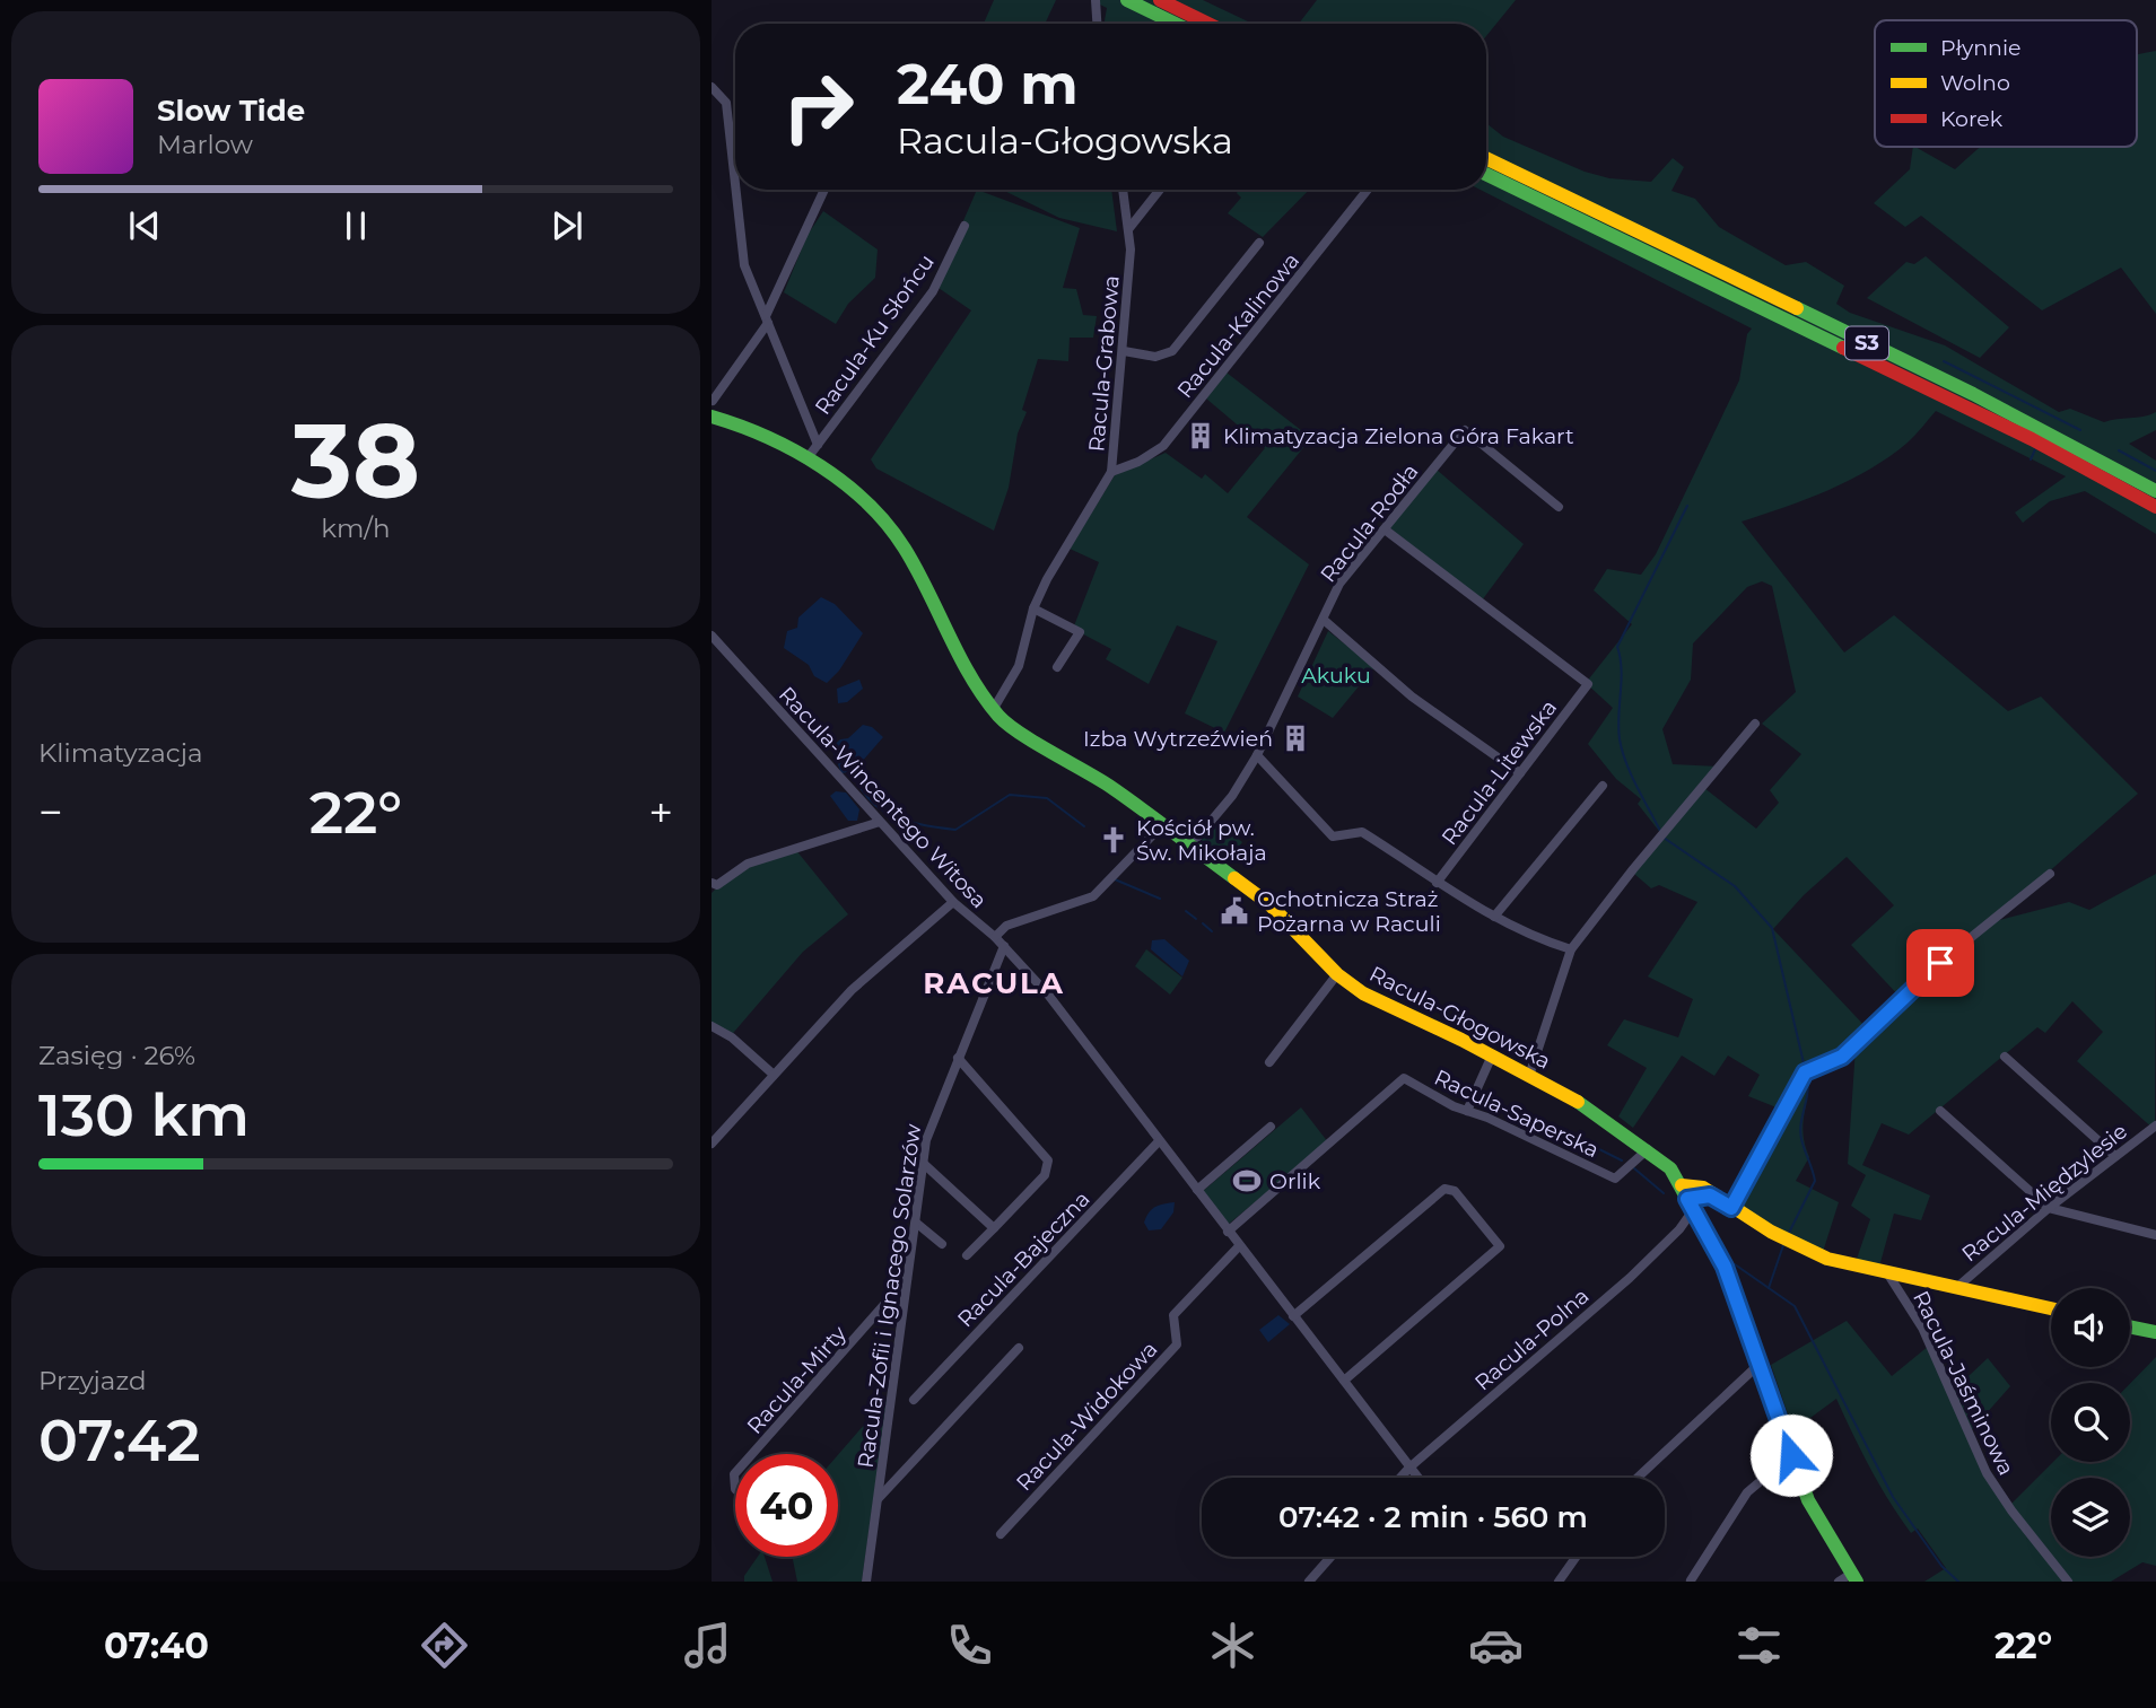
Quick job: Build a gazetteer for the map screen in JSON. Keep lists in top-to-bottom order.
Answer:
{
  "streets": {
    "main road": ["S3", "Racula-Głogowska"],
    "street": [
      "Racula-Kalinowa",
      "Racula-Ku Słońcu",
      "Racula-Grabowa",
      "Racula-Rodła",
      "Racula-Litewska",
      "Racula-Wincentego Witosa",
      "Racula-Saperska",
      "Racula-Międzylesie",
      "Racula-Bajeczna",
      "Racula-Zofii i Ignacego Solarzów",
      "Racula-Polna",
      "Racula-Mirty",
      "Racula-Jaśminowa",
      "Racula-Widokowa"
    ]
  },
  "crossings": [
    ["Racula-Kalinowa", "Racula-Grabowa"],
    ["Racula-Ku Słońcu", "Racula-Głogowska"],
    ["Racula-Grabowa", "Racula-Głogowska"],
    ["Racula-Rodła", "Racula-Litewska"],
    ["Racula-Rodła", "Racula-Głogowska"],
    ["Racula-Wincentego Witosa", "Racula-Saperska"],
    ["Racula-Wincentego Witosa", "Racula-Bajeczna"],
    ["Racula-Wincentego Witosa", "Racula-Zofii i Ignacego Solarzów"],
    ["Racula-Wincentego Witosa", "Racula-Polna"],
    ["Racula-Wincentego Witosa", "Racula-Widokowa"],
    ["Racula-Głogowska", "Racula-Saperska"],
    ["Racula-Zofii i Ignacego Solarzów", "Racula-Mirty"]
  ],
  "districts": ["RACULA"],
  "parks": ["Akuku"],
  "places": {
    "building": ["Klimatyzacja Zielona Góra Fakart", "Izba Wytrzeźwień"],
    "church": ["Kościół pw. Św. Mikołaja"],
    "public building": ["Ochotnicza Straż Pożarna w Raculi"],
    "sports": ["Orlik"]
  },
  "legend": ["Płynnie", "Wolno", "Korek"],
  "page": {
    "turn": ["240 m", "Racula-Głogowska"],
    "song": ["Slow Tide", "Marlow"],
    "tile": [
      ["38", "km/h"],
      "Klimatyzacja",
      ["Zasięg · 26%", "130 km"],
      ["Przyjazd", "07:42"]
    ],
    "heat": ["−", "22°", "+"],
    "limit": "40",
    "trip": "07:42 · 2 min · 560 m",
    "tabs": ["07:40", "22°"]
  }
}
